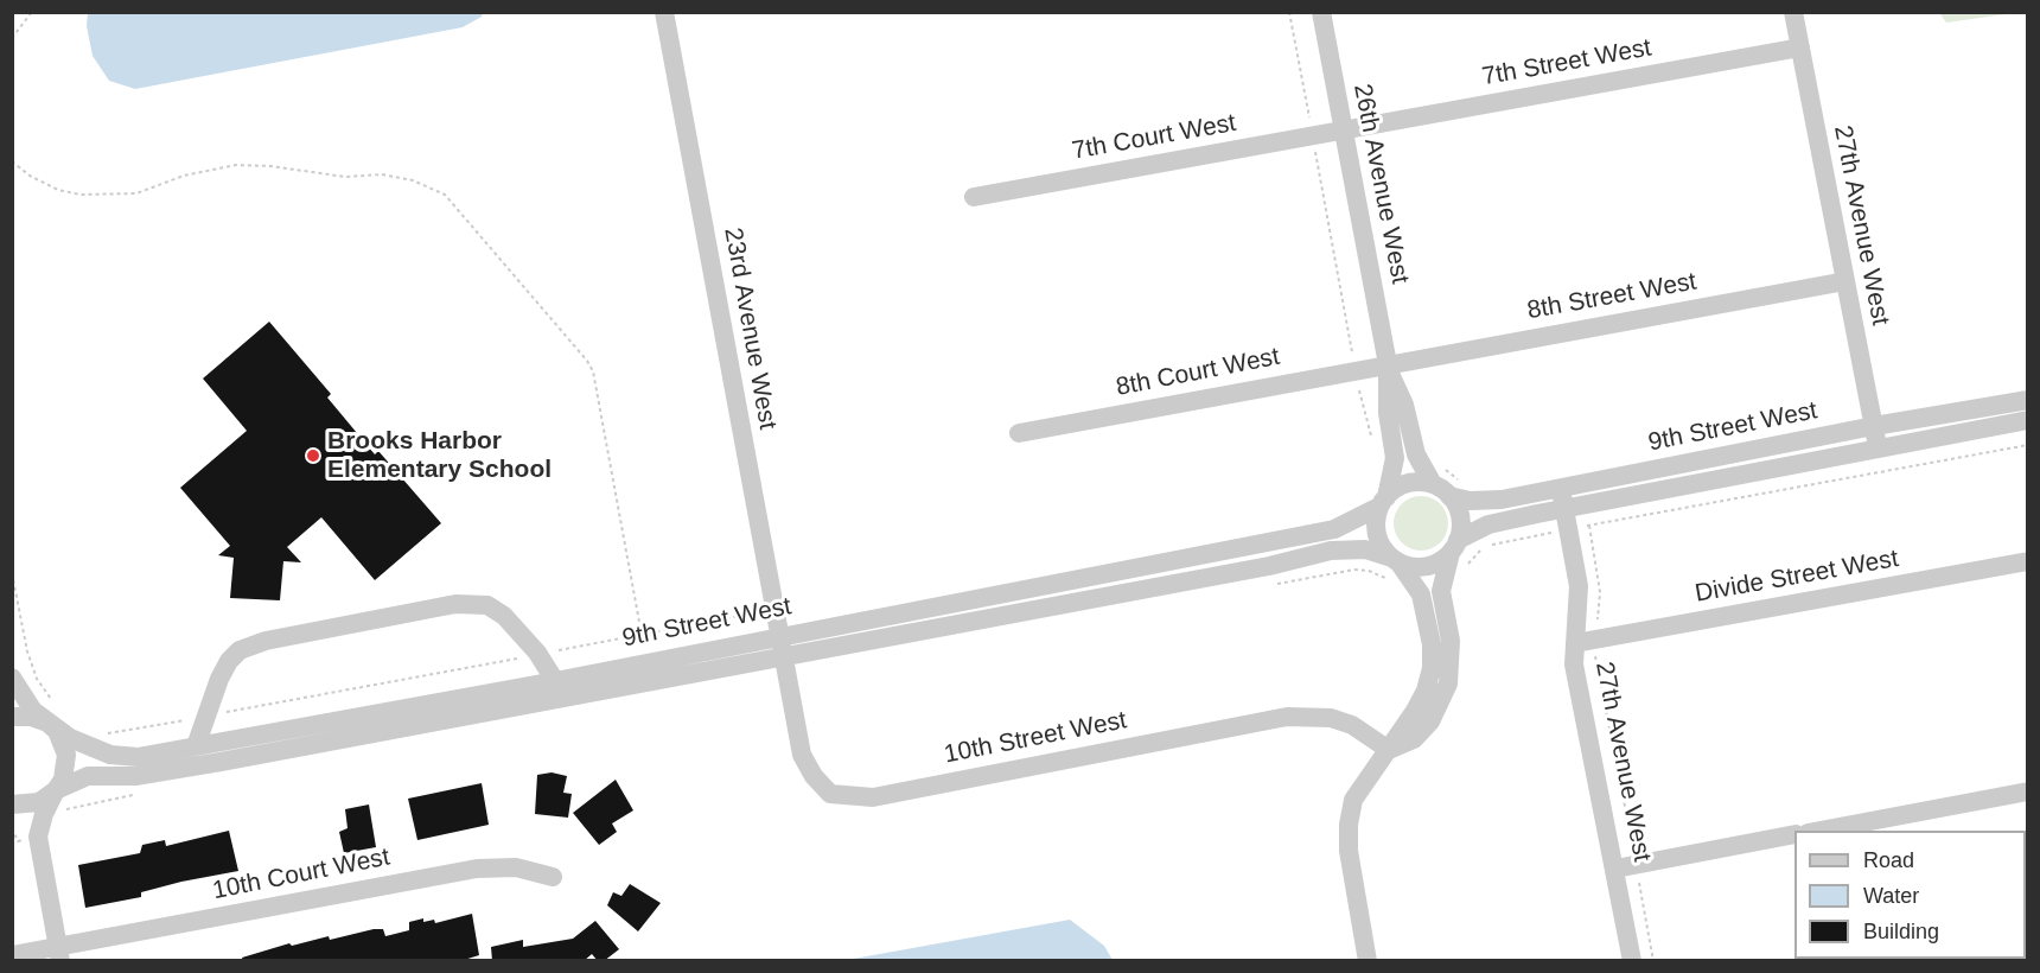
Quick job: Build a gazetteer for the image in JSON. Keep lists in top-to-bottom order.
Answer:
{
  "streets": {
    "street": [
      "7th Street West",
      "7th Court West",
      "26th Avenue West",
      "27th Avenue West",
      "8th Street West",
      "23rd Avenue West",
      "8th Court West",
      "9th Street West",
      "Divide Street West",
      "10th Street West",
      "10th Court West"
    ]
  },
  "crossings": [
    ["7th Street West", "7th Court West"],
    ["7th Street West", "26th Avenue West"],
    ["7th Street West", "27th Avenue West"],
    ["7th Court West", "26th Avenue West"],
    ["26th Avenue West", "8th Street West"],
    ["26th Avenue West", "8th Court West"],
    ["26th Avenue West", "9th Street West"],
    ["27th Avenue West", "8th Street West"],
    ["27th Avenue West", "9th Street West"],
    ["27th Avenue West", "Divide Street West"],
    ["8th Street West", "8th Court West"],
    ["23rd Avenue West", "9th Street West"],
    ["23rd Avenue West", "10th Street West"],
    ["9th Street West", "10th Street West"]
  ],
  "places": ["Brooks Harbor Elementary School"],
  "legend": ["Road", "Water", "Building"]
}
